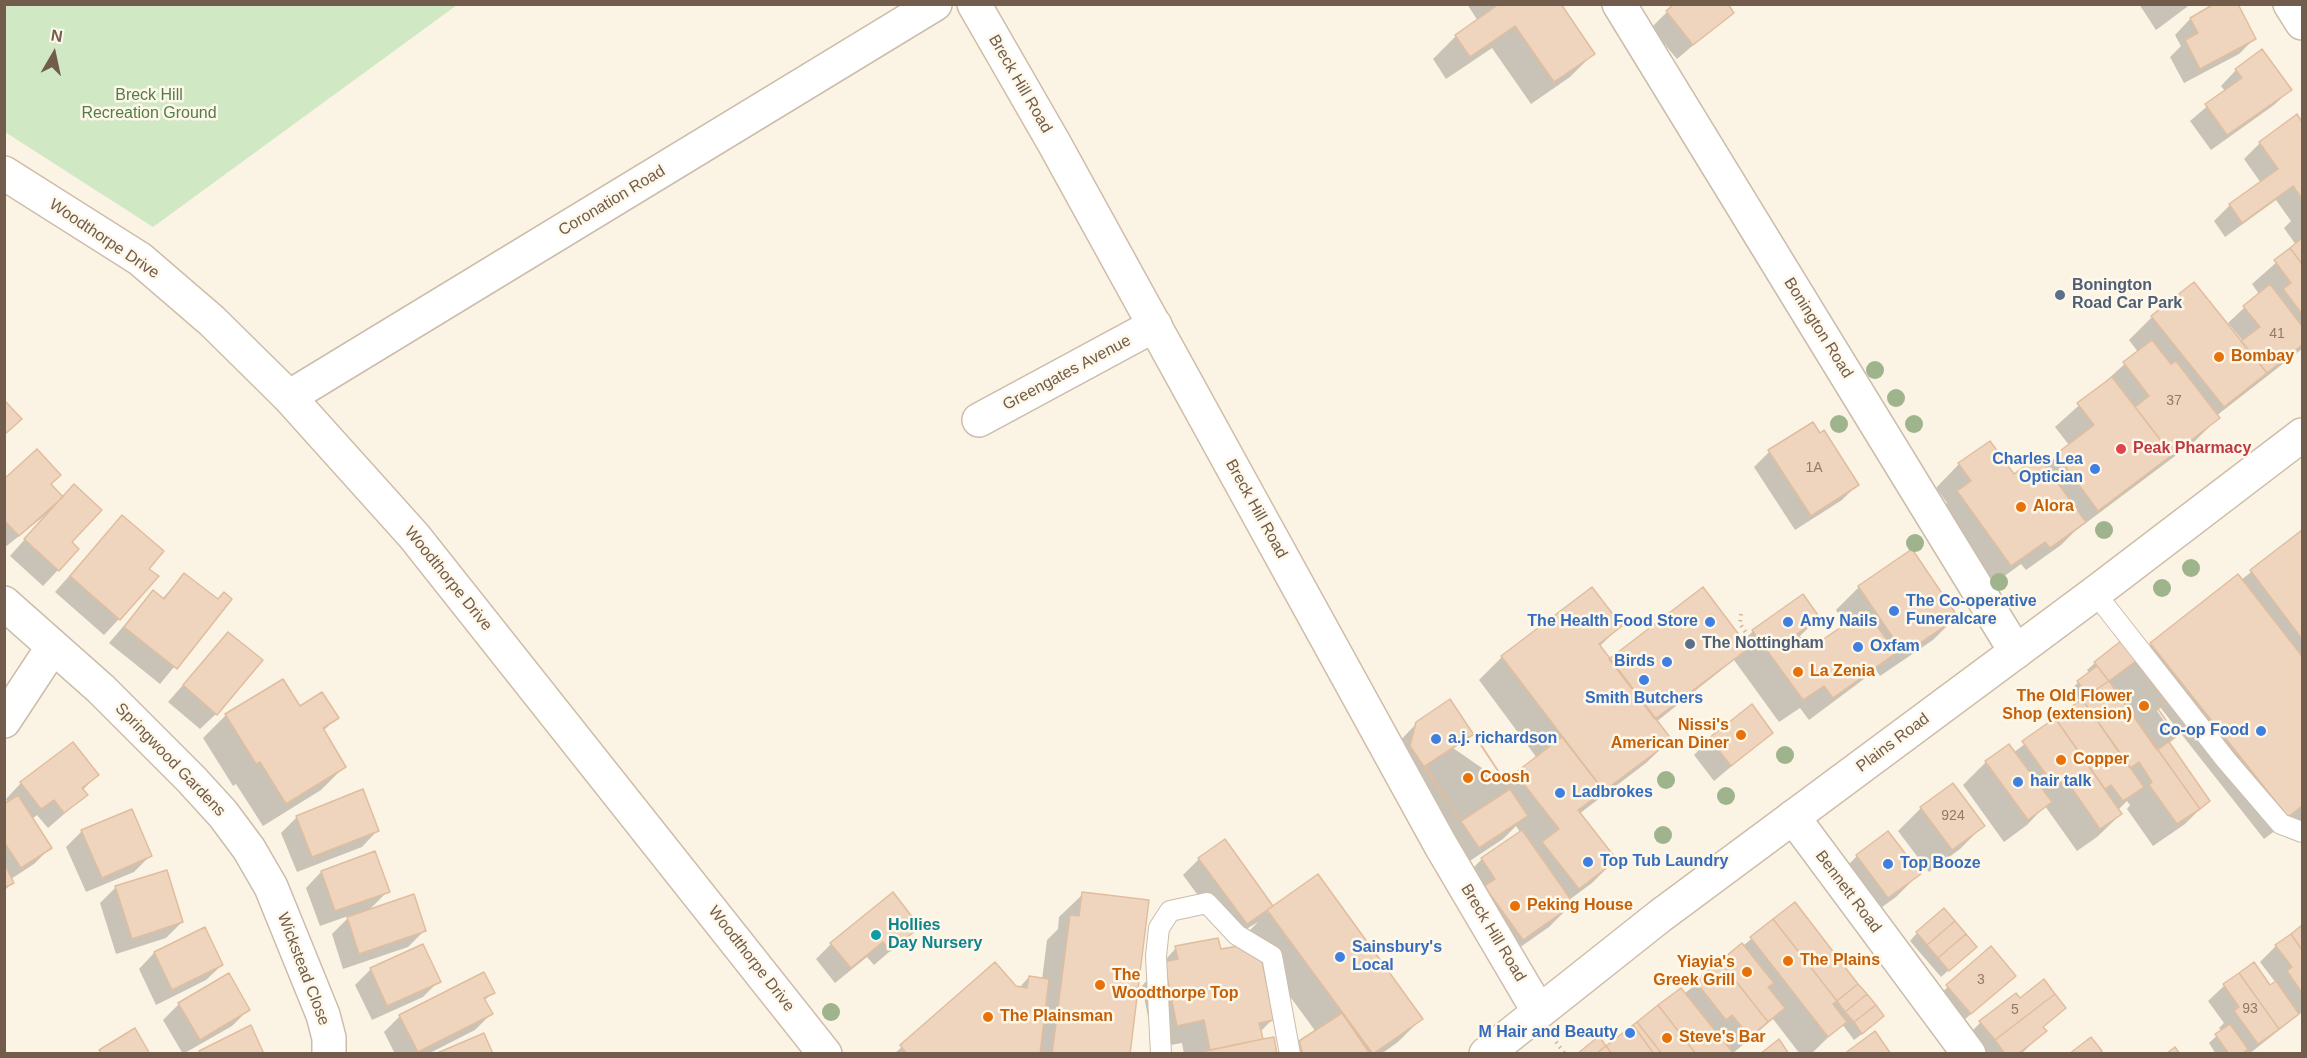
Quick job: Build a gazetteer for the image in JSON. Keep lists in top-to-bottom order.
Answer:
{
  "streets": {
    "street": [
      "Breck Hill Road",
      "Coronation Road",
      "Woodthorpe Drive",
      "Bonington Road",
      "Greengates Avenue",
      "Plains Road",
      "Springwood Gardens",
      "Bennett Road",
      "Wickstead Close"
    ]
  },
  "crossings": [
    ["Breck Hill Road", "Greengates Avenue"],
    ["Breck Hill Road", "Plains Road"],
    ["Coronation Road", "Woodthorpe Drive"],
    ["Bonington Road", "Plains Road"],
    ["Plains Road", "Bennett Road"],
    ["Springwood Gardens", "Wickstead Close"]
  ],
  "parks": ["Breck Hill Recreation Ground"],
  "places": [
    "Bonington Road Car Park",
    "Bombay",
    "Peak Pharmacy",
    "Charles Lea Optician",
    "Alora",
    "The Co-operative Funeralcare",
    "The Health Food Store",
    "Amy Nails",
    "The Nottingham",
    "Oxfam",
    "Birds",
    "La Zenia",
    "Smith Butchers",
    "The Old Flower Shop (extension)",
    "Co-op Food",
    "Nissi's American Diner",
    "a.j. richardson",
    "Copper",
    "Coosh",
    "hair talk",
    "Ladbrokes",
    "Top Tub Laundry",
    "Top Booze",
    "Peking House",
    "Hollies Day Nursery",
    "Sainsbury's Local",
    "The Plains",
    "Yiayia's Greek Grill",
    "The Woodthorpe Top",
    "The Plainsman",
    "M Hair and Beauty",
    "Steve's Bar"
  ],
  "house_numbers": [
    "41",
    "37",
    "1A",
    "924",
    "3",
    "93",
    "5"
  ],
  "north": "top"
}
